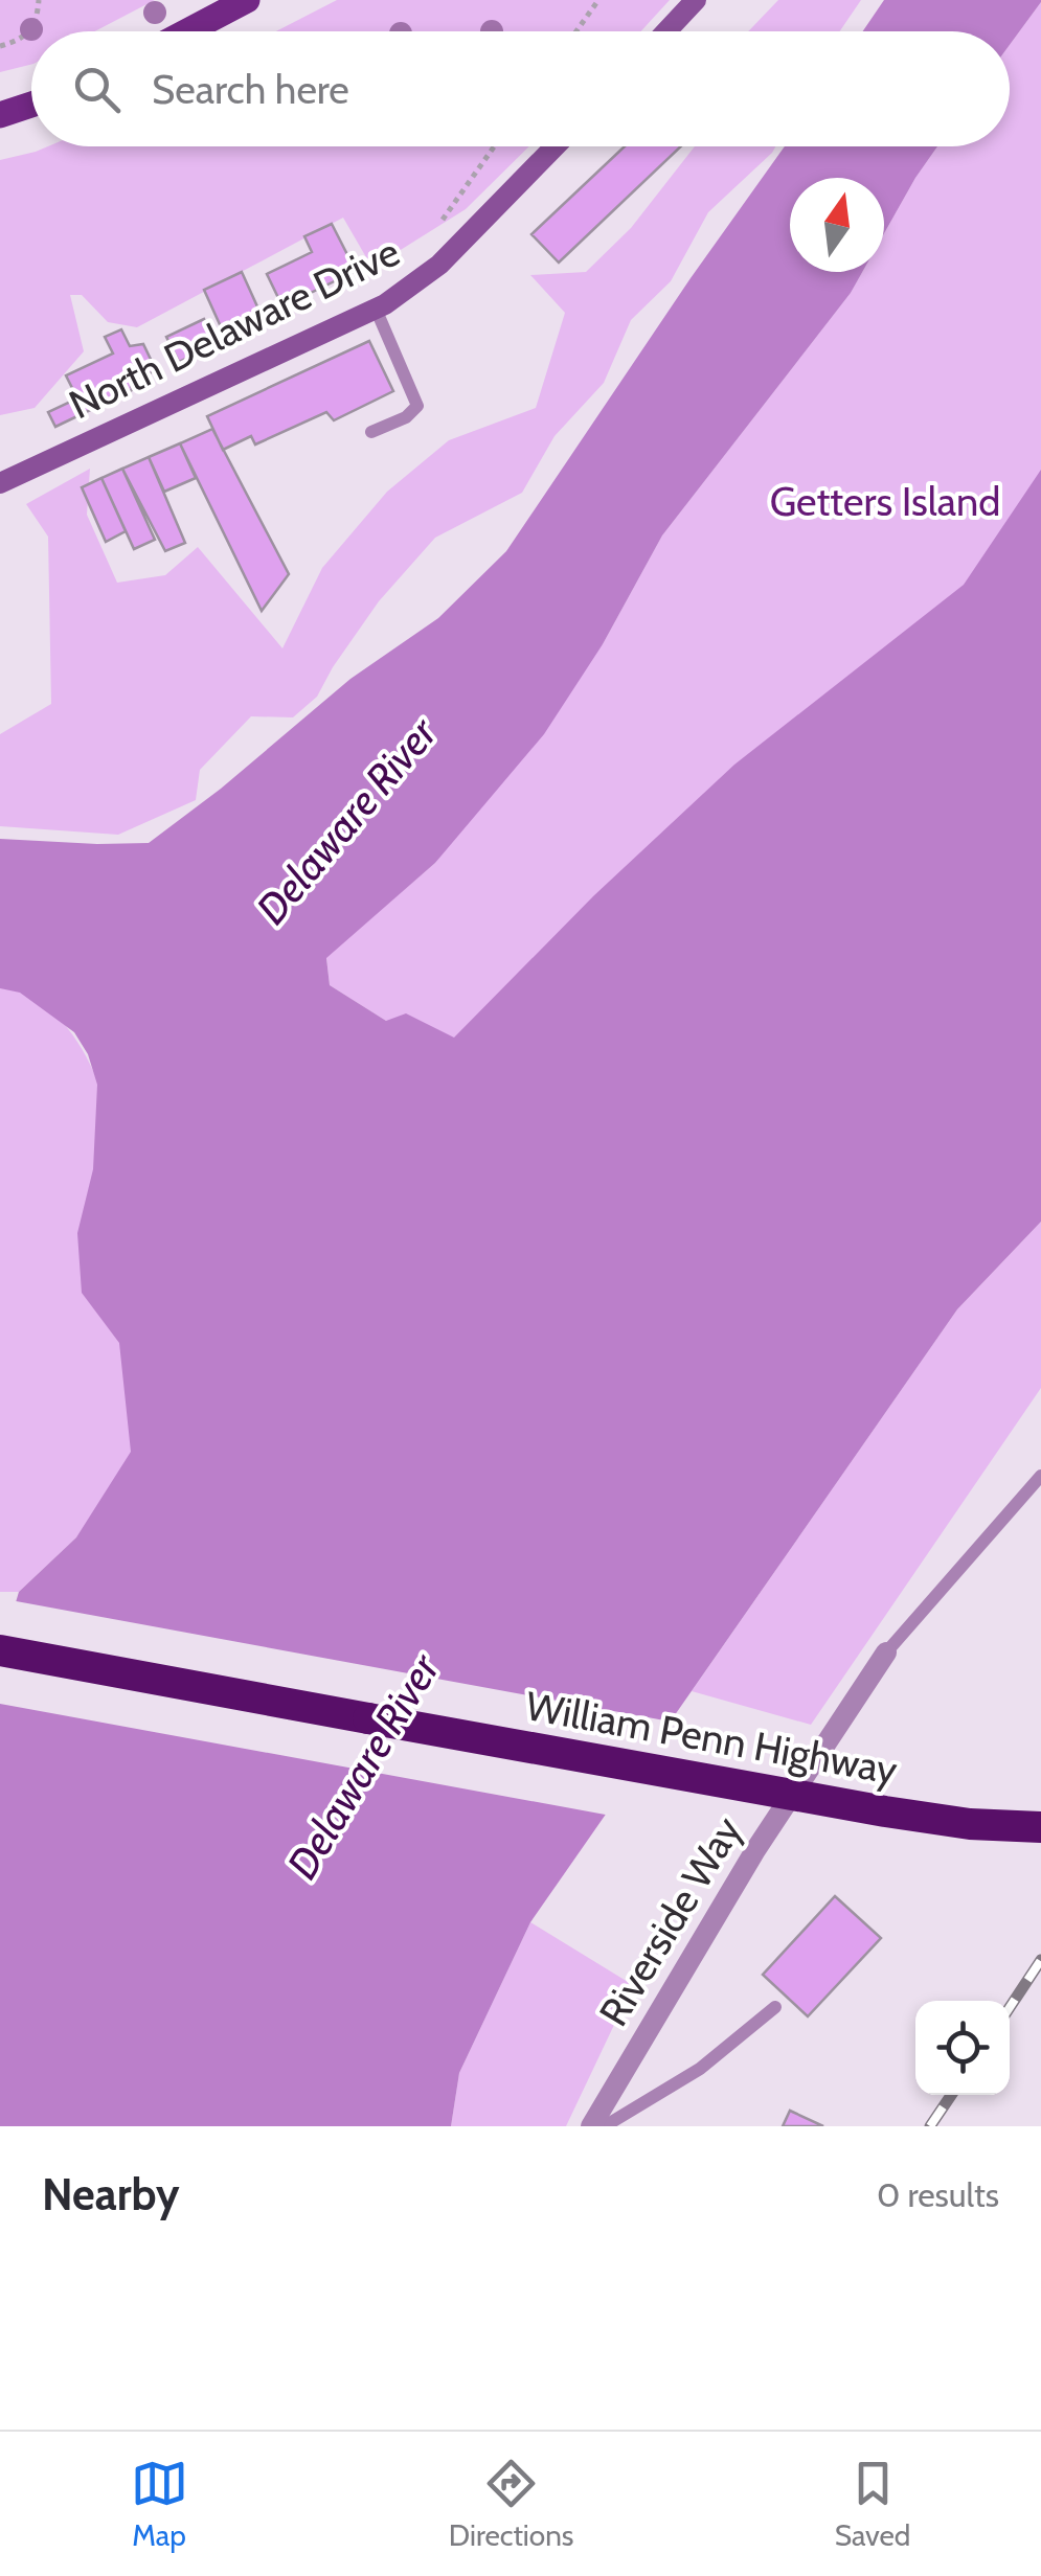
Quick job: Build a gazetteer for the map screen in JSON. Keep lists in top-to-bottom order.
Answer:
{
  "streets": {
    "highway": ["William Penn Highway"],
    "main road": ["North Delaware Drive"],
    "street": ["Riverside Way"]
  },
  "water": ["Delaware River"],
  "parks": ["Getters Island"],
  "north": "top",
  "page": {
    "search": "Search here",
    "heading": ["Nearby", "0 results"],
    "nav": ["Map", "Directions", "Saved"]
  }
}
